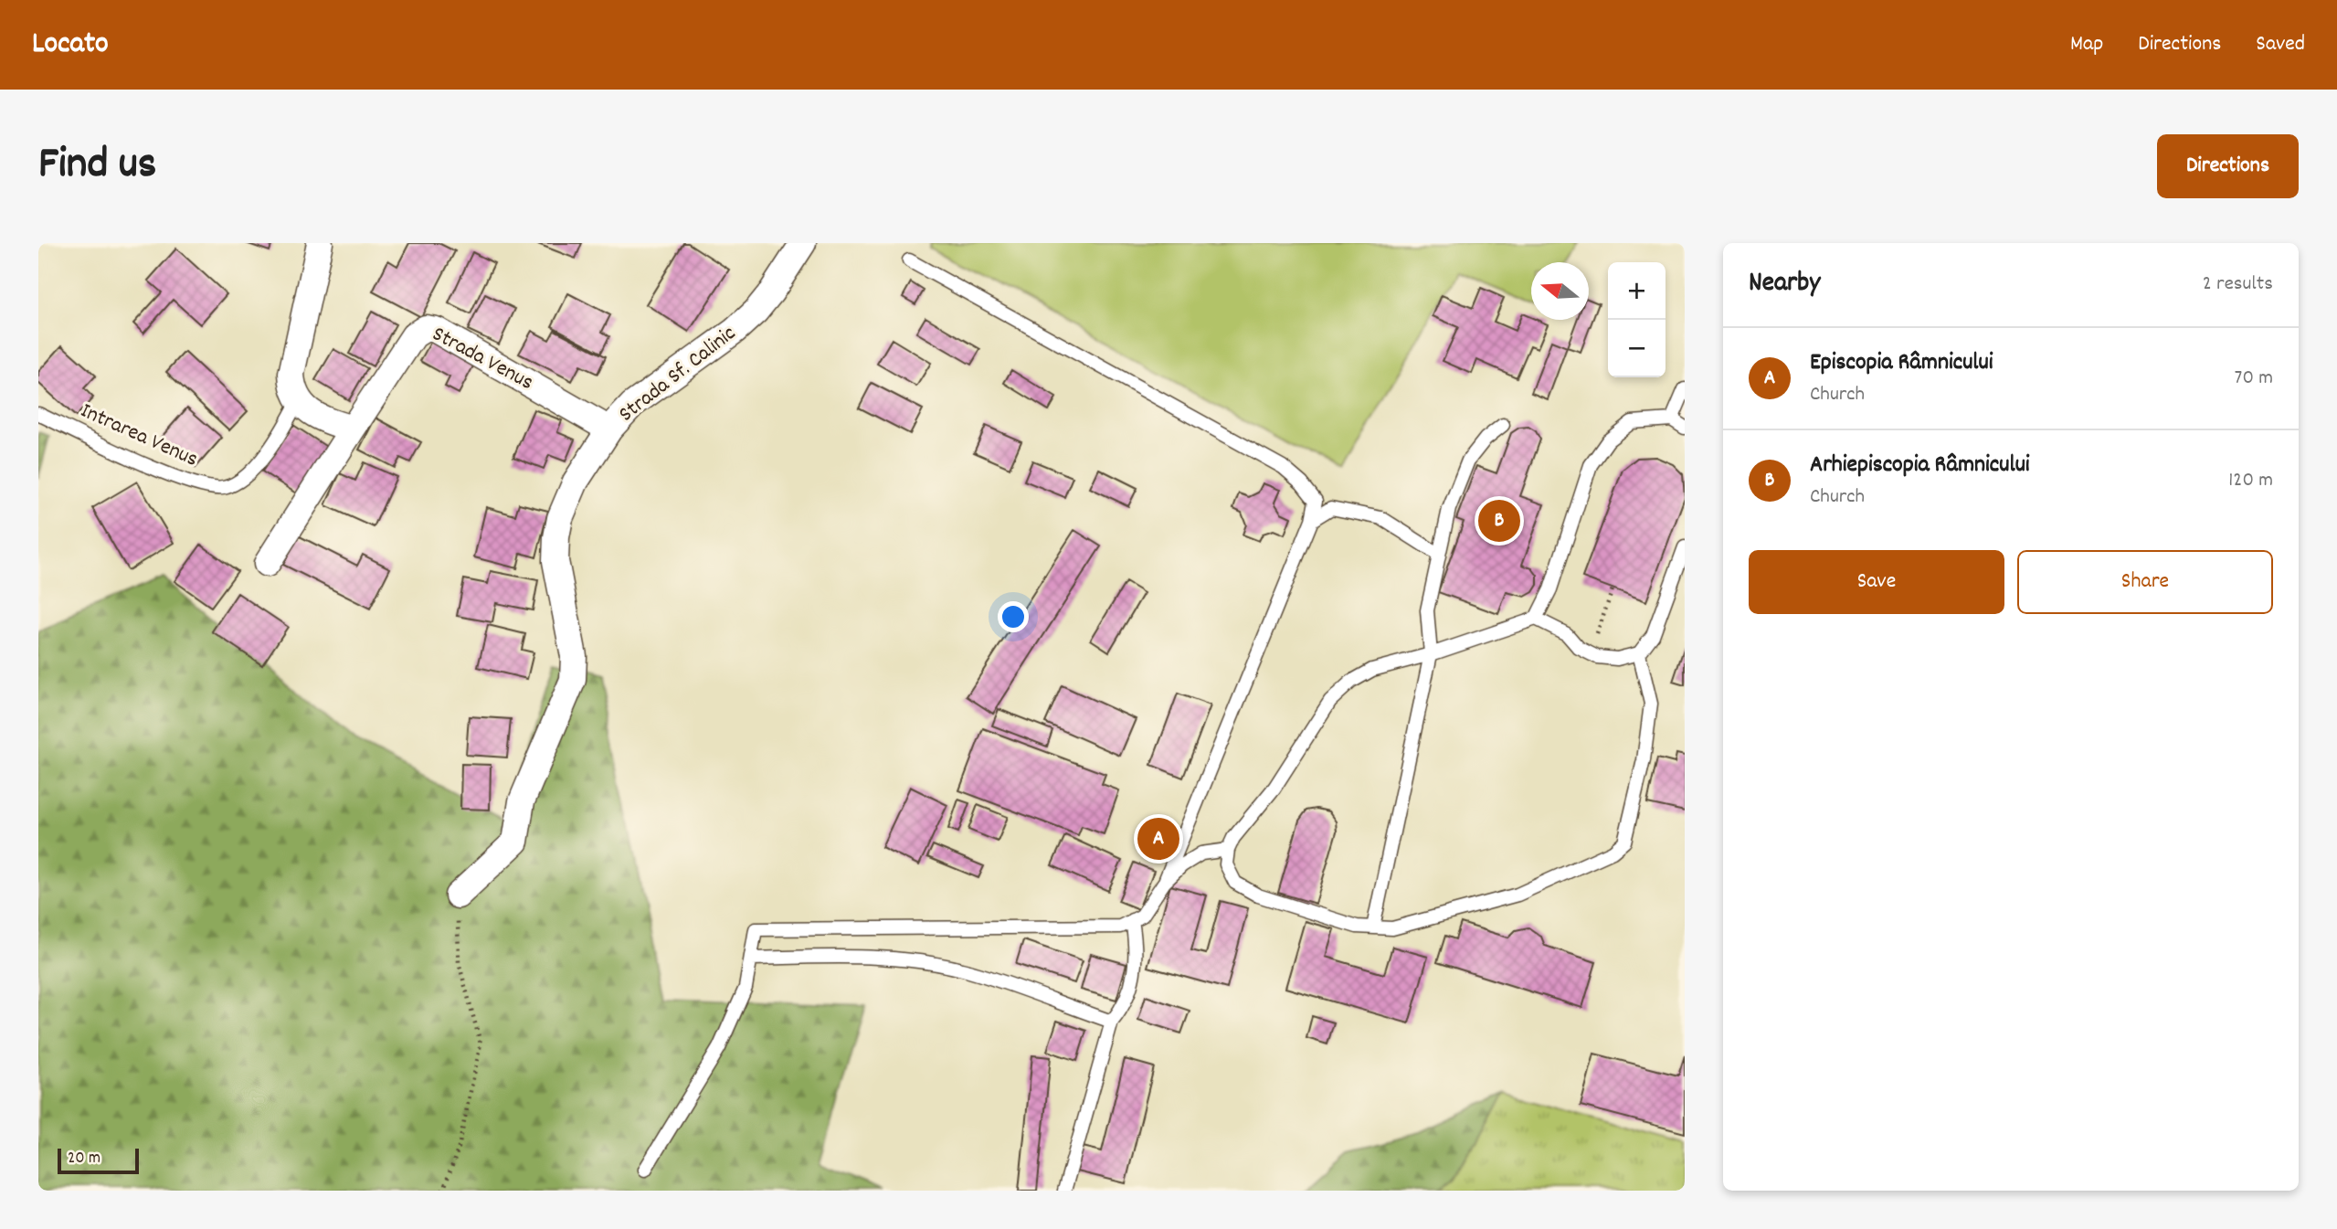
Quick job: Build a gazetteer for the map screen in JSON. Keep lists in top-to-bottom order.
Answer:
{
  "streets": {
    "street": ["Strada Venus", "Strada Sf. Calinic"],
    "lane": ["Intrarea Venus"]
  },
  "crossings": [
    ["Strada Venus", "Strada Sf. Calinic"]
  ],
  "scale_bar": "20 m",
  "north": "left",
  "page": {
    "header": "Locato",
    "nav": ["Map", "Directions", "Saved"],
    "title": "Find us",
    "buttons": [
      "Directions",
      ["Save", "Share"]
    ],
    "heading": ["Nearby", "2 results"],
    "map_buttons": ["+", "−"],
    "list": [
      {
        "mark": "A",
        "name": "Episcopia Râmnicului",
        "note": "Church",
        "value": "70 m"
      },
      {
        "mark": "B",
        "name": "Arhiepiscopia Râmnicului",
        "note": "Church",
        "value": "120 m"
      }
    ],
    "pins": ["B", "A"],
    "scale": "20 m"
  }
}
